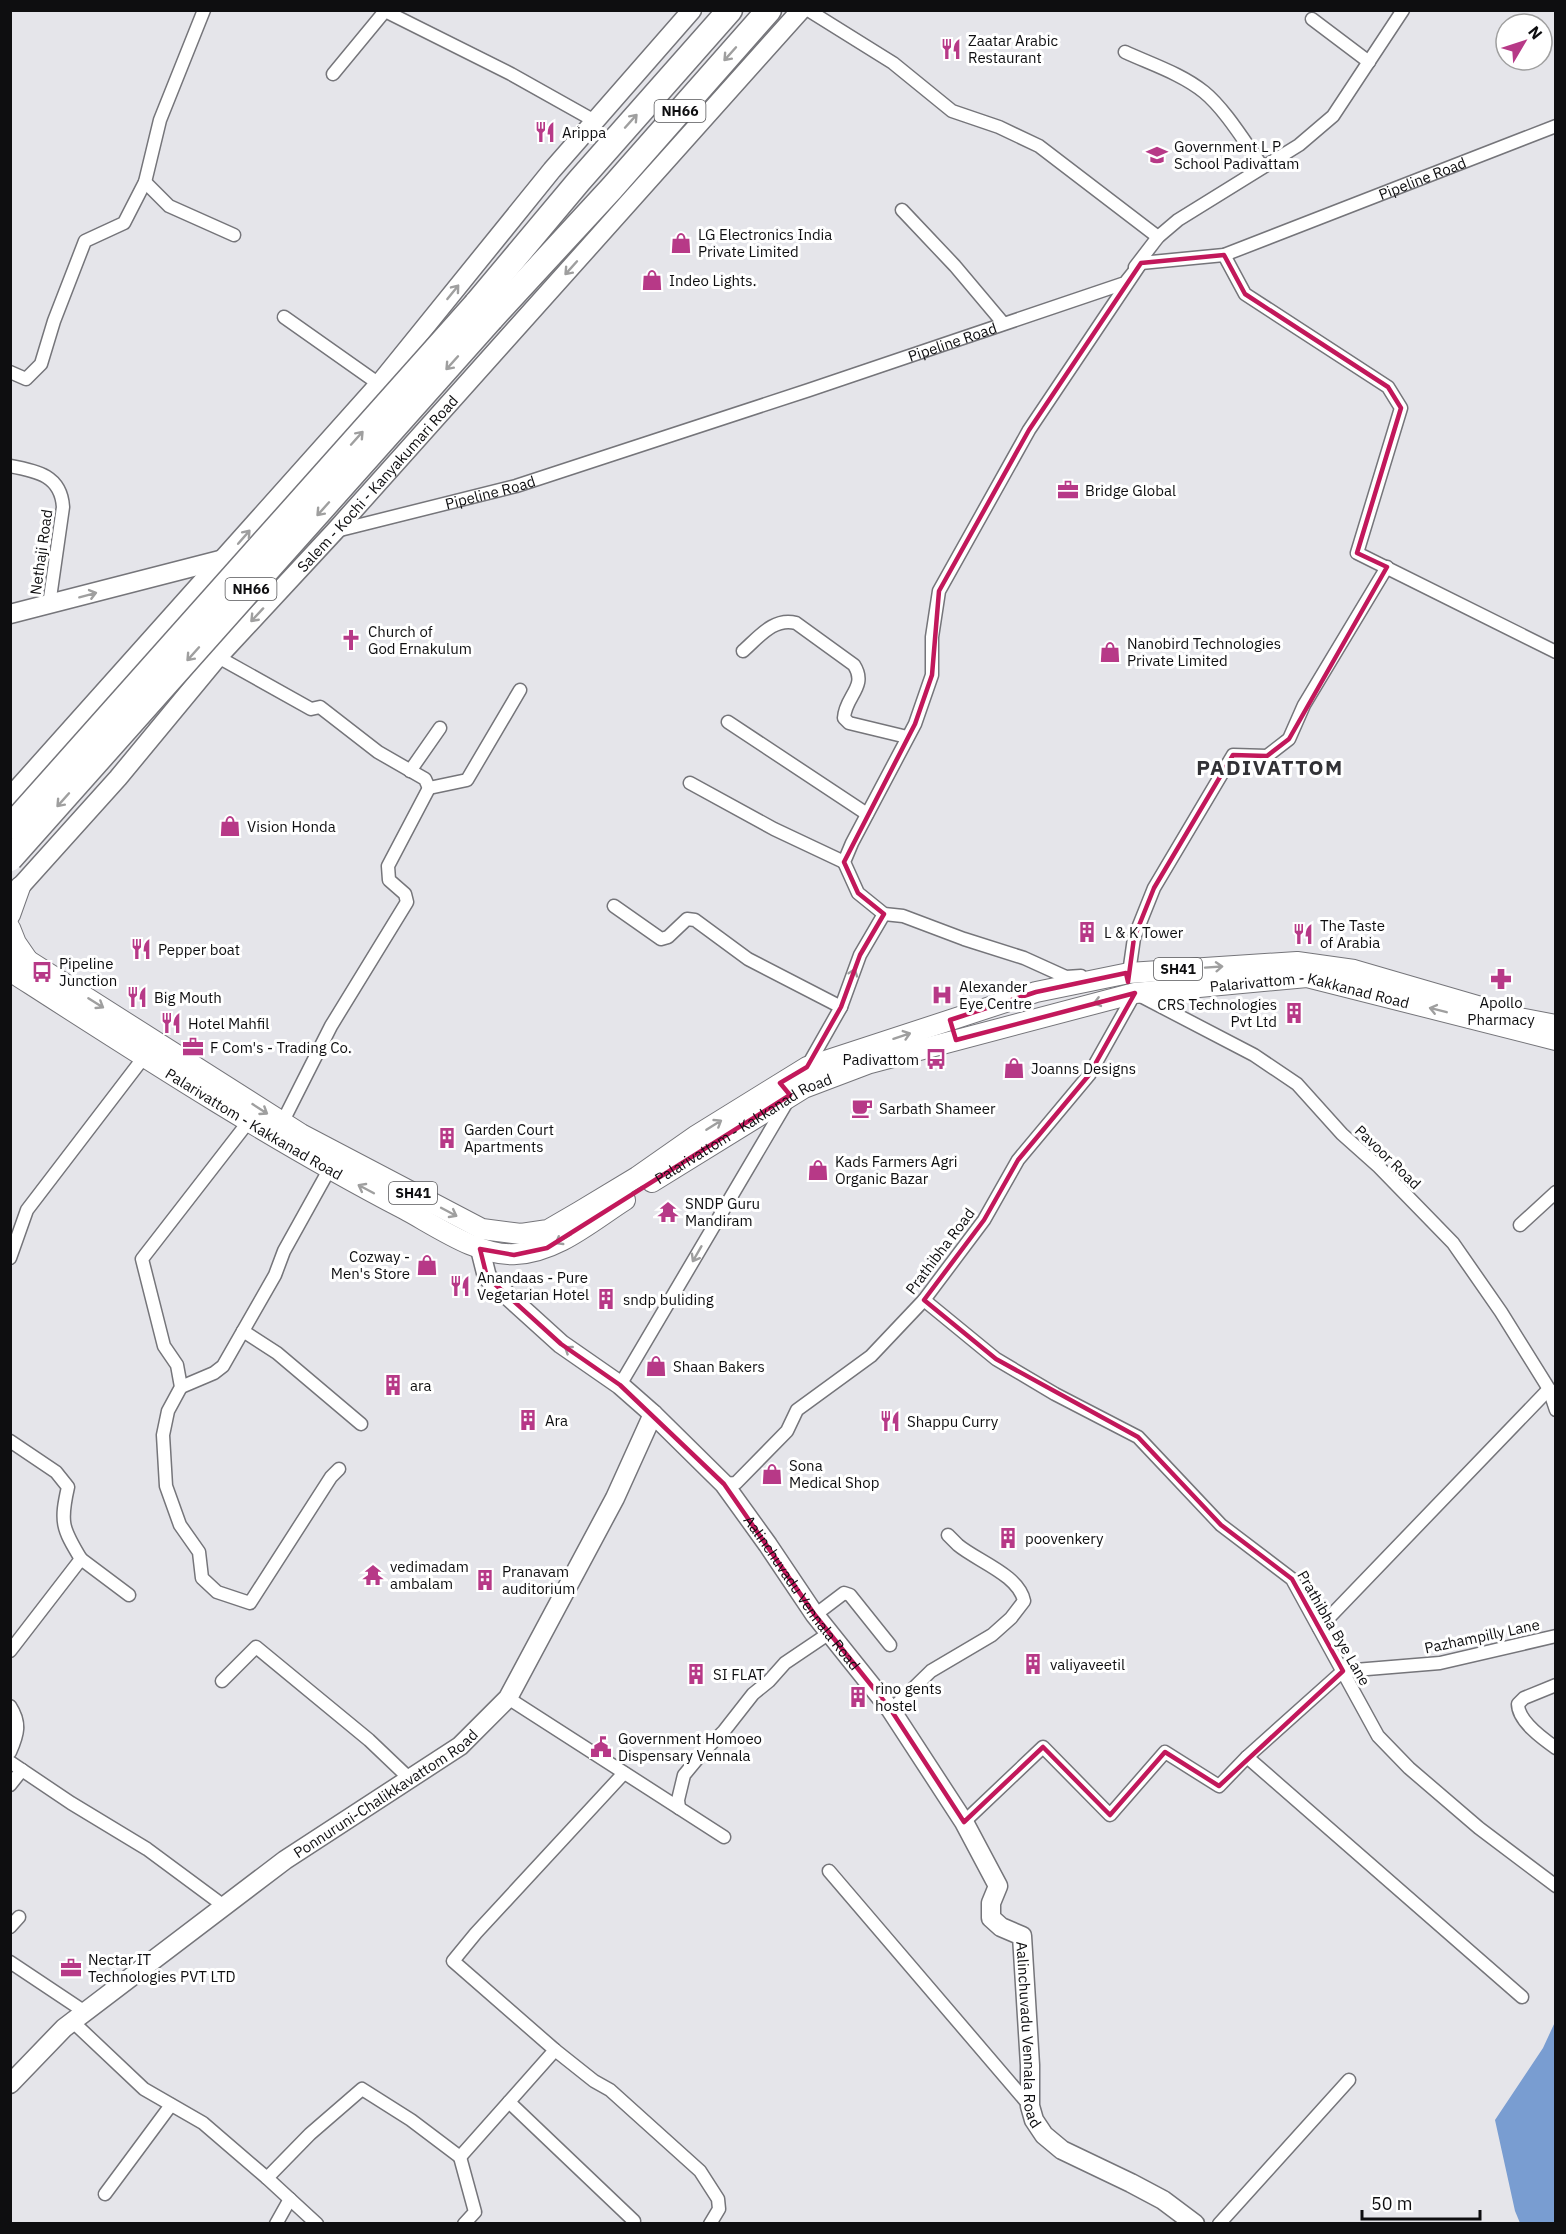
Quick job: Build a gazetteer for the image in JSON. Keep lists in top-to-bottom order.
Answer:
{
  "streets": {
    "highway": ["NH66", "Salem - Kochi - Kanyakumari Road"],
    "main road": ["SH41", "Palarivattom - Kakkanad Road"],
    "street": [
      "Pipeline Road",
      "Nethaji Road",
      "Pavoor Road",
      "Prathibha Road",
      "Aalinchuvadu Vennala Road",
      "Prathibha Bye Lane",
      "Pazhampilly Lane",
      "Ponnuruni-Chalikkavattom Road"
    ]
  },
  "crossings": [
    ["Pipeline Road", "Salem - Kochi - Kanyakumari Road"],
    ["SH41", "Palarivattom - Kakkanad Road"],
    ["Palarivattom - Kakkanad Road", "Pavoor Road"],
    ["Palarivattom - Kakkanad Road", "Prathibha Road"],
    ["Palarivattom - Kakkanad Road", "Aalinchuvadu Vennala Road"],
    ["Pavoor Road", "Prathibha Road"],
    ["Prathibha Road", "Aalinchuvadu Vennala Road"],
    ["Prathibha Road", "Prathibha Bye Lane"],
    ["Aalinchuvadu Vennala Road", "Ponnuruni-Chalikkavattom Road"],
    ["Prathibha Bye Lane", "Pazhampilly Lane"]
  ],
  "districts": ["PADIVATTOM"],
  "places": {
    "restaurant": [
      "Zaatar Arabic Restaurant",
      "Arippa",
      "The Taste of Arabia",
      "Pepper boat",
      "Big Mouth",
      "Hotel Mahfil",
      "Anandaas - Pure Vegetarian Hotel",
      "Shappu Curry"
    ],
    "school or university": ["Government L P School Padivattam"],
    "shop": [
      "LG Electronics India Private Limited",
      "Indeo Lights.",
      "Nanobird Technologies Private Limited",
      "Vision Honda",
      "Joanns Designs",
      "Kads Farmers Agri Organic Bazar",
      "Cozway - Men's Store",
      "Shaan Bakers",
      "Sona Medical Shop"
    ],
    "office": ["Bridge Global", "F Com's - Trading Co.", "Nectar IT Technologies PVT LTD"],
    "church": ["Church of God Ernakulum"],
    "building": [
      "L & K Tower",
      "CRS Technologies Pvt Ltd",
      "Garden Court Apartments",
      "sndp buliding",
      "ara",
      "Ara",
      "poovenkery",
      "Pranavam auditorium",
      "valiyaveetil",
      "SI FLAT",
      "rino gents hostel"
    ],
    "bus stop": ["Pipeline Junction", "Padivattom"],
    "pharmacy": ["Apollo Pharmacy"],
    "hospital": ["Alexander Eye Centre"],
    "cafe": ["Sarbath Shameer"],
    "temple": ["SNDP Guru Mandiram", "vedimadam ambalam"],
    "public building": ["Government Homoeo Dispensary Vennala"]
  },
  "scale_bar": "50 m",
  "north": "top right"
}
